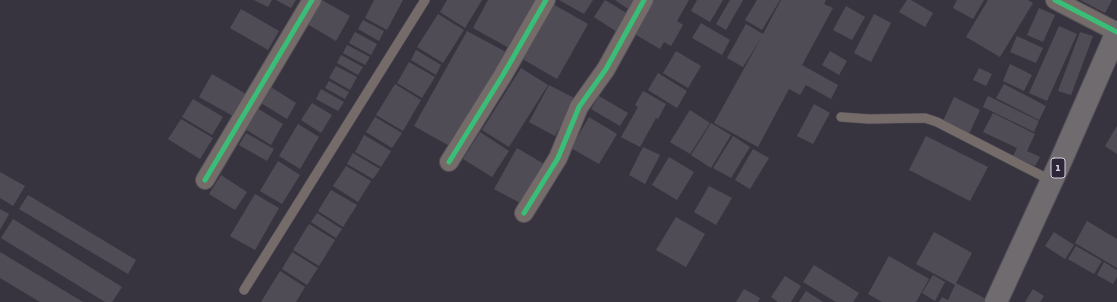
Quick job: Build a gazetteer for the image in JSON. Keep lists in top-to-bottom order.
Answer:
{
  "streets": {
    "highway": ["1"]
  }
}
